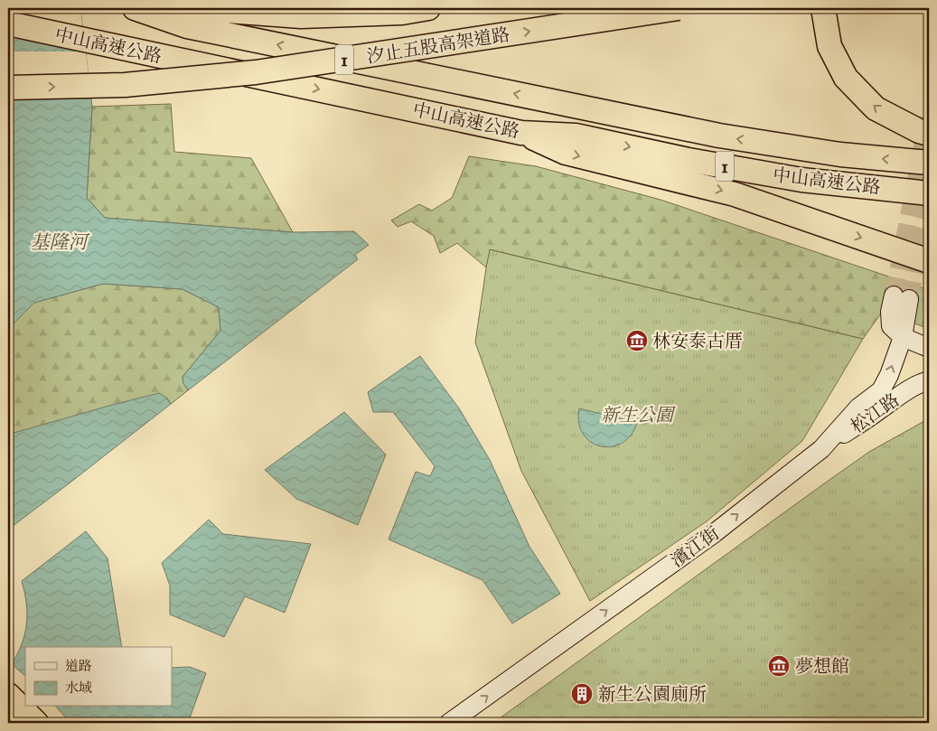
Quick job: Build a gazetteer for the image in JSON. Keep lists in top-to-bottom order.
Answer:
{
  "streets": {
    "highway": ["中山高速公路", "汐止五股高架道路", "1"],
    "street": ["松江路", "濱江街"]
  },
  "crossings": [
    ["松江路", "濱江街"]
  ],
  "one_way": ["濱江街"],
  "water": ["基隆河"],
  "parks": ["新生公園"],
  "places": {
    "museum": ["林安泰古厝", "夢想館"],
    "building": ["新生公園廁所"]
  },
  "legend": ["道路", "水域"]
}
